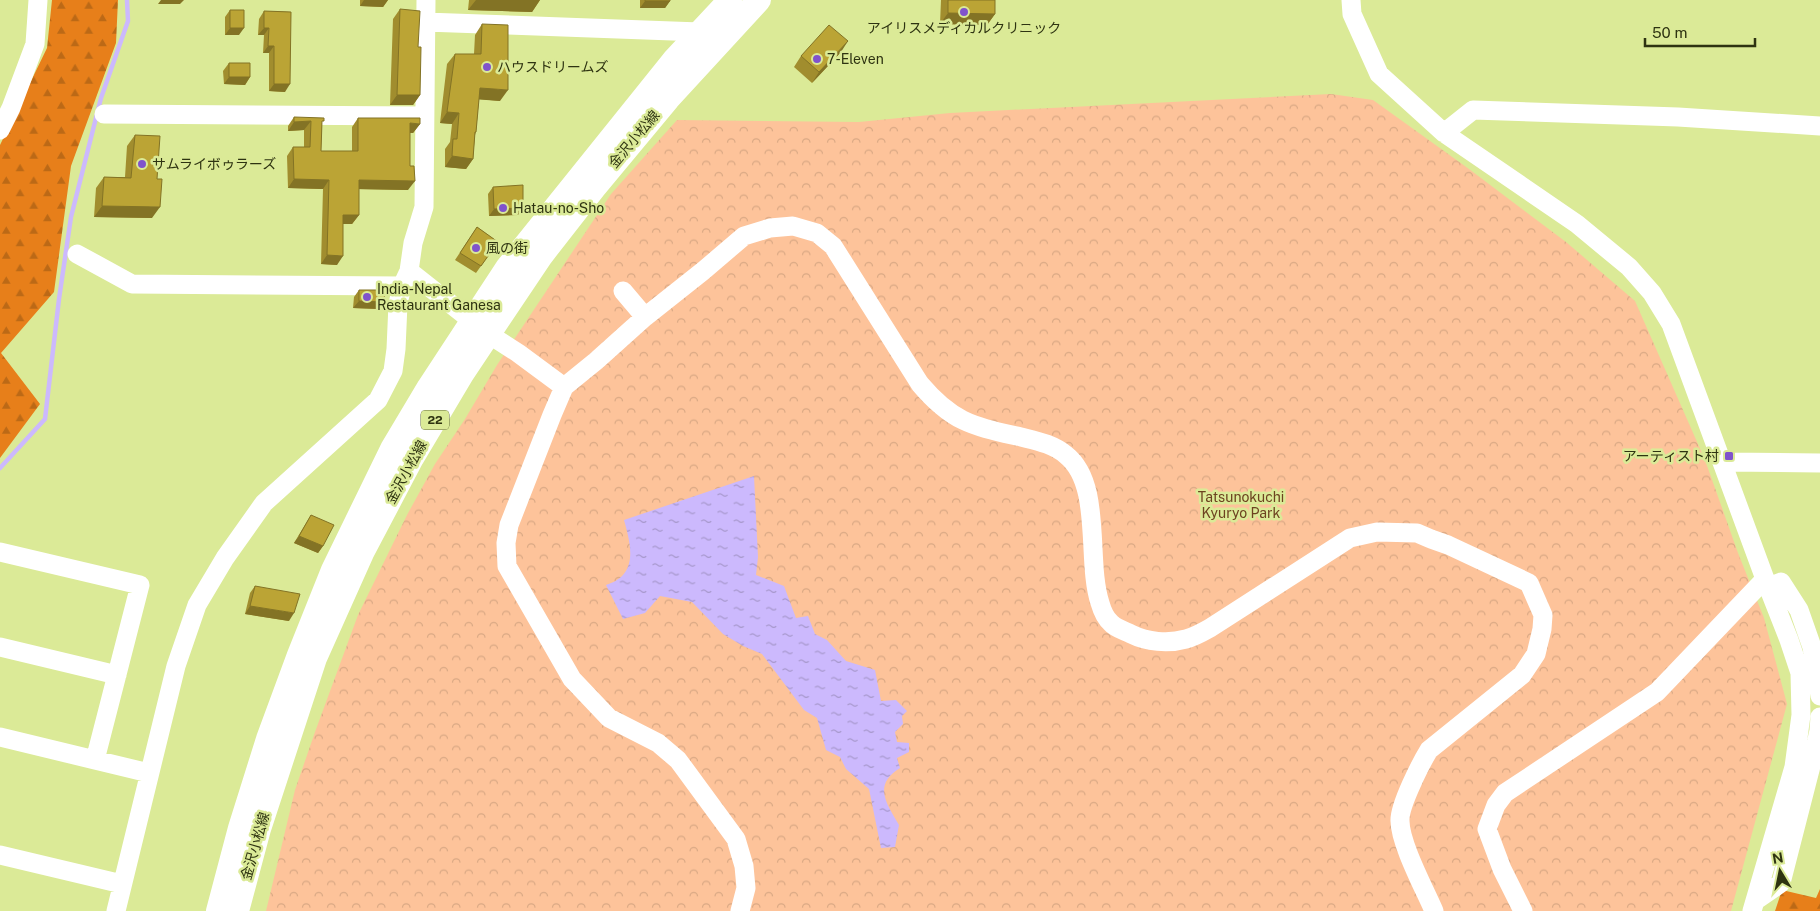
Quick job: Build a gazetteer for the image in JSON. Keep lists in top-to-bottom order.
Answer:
{
  "streets": {
    "main road": ["金沢小松線", "22"]
  },
  "parks": ["Tatsunokuchi Kyuryo Park"],
  "places": {
    "other": [
      "アイリスメディカルクリニック",
      "7-Eleven",
      "ハウスドリームズ",
      "サムライボゥラーズ",
      "Hatau-no-Sho",
      "風の街",
      "India-Nepal Restaurant Ganesa"
    ],
    "transit": ["アーティスト村"]
  },
  "scale_bar": "50 m",
  "north": "top"
}
